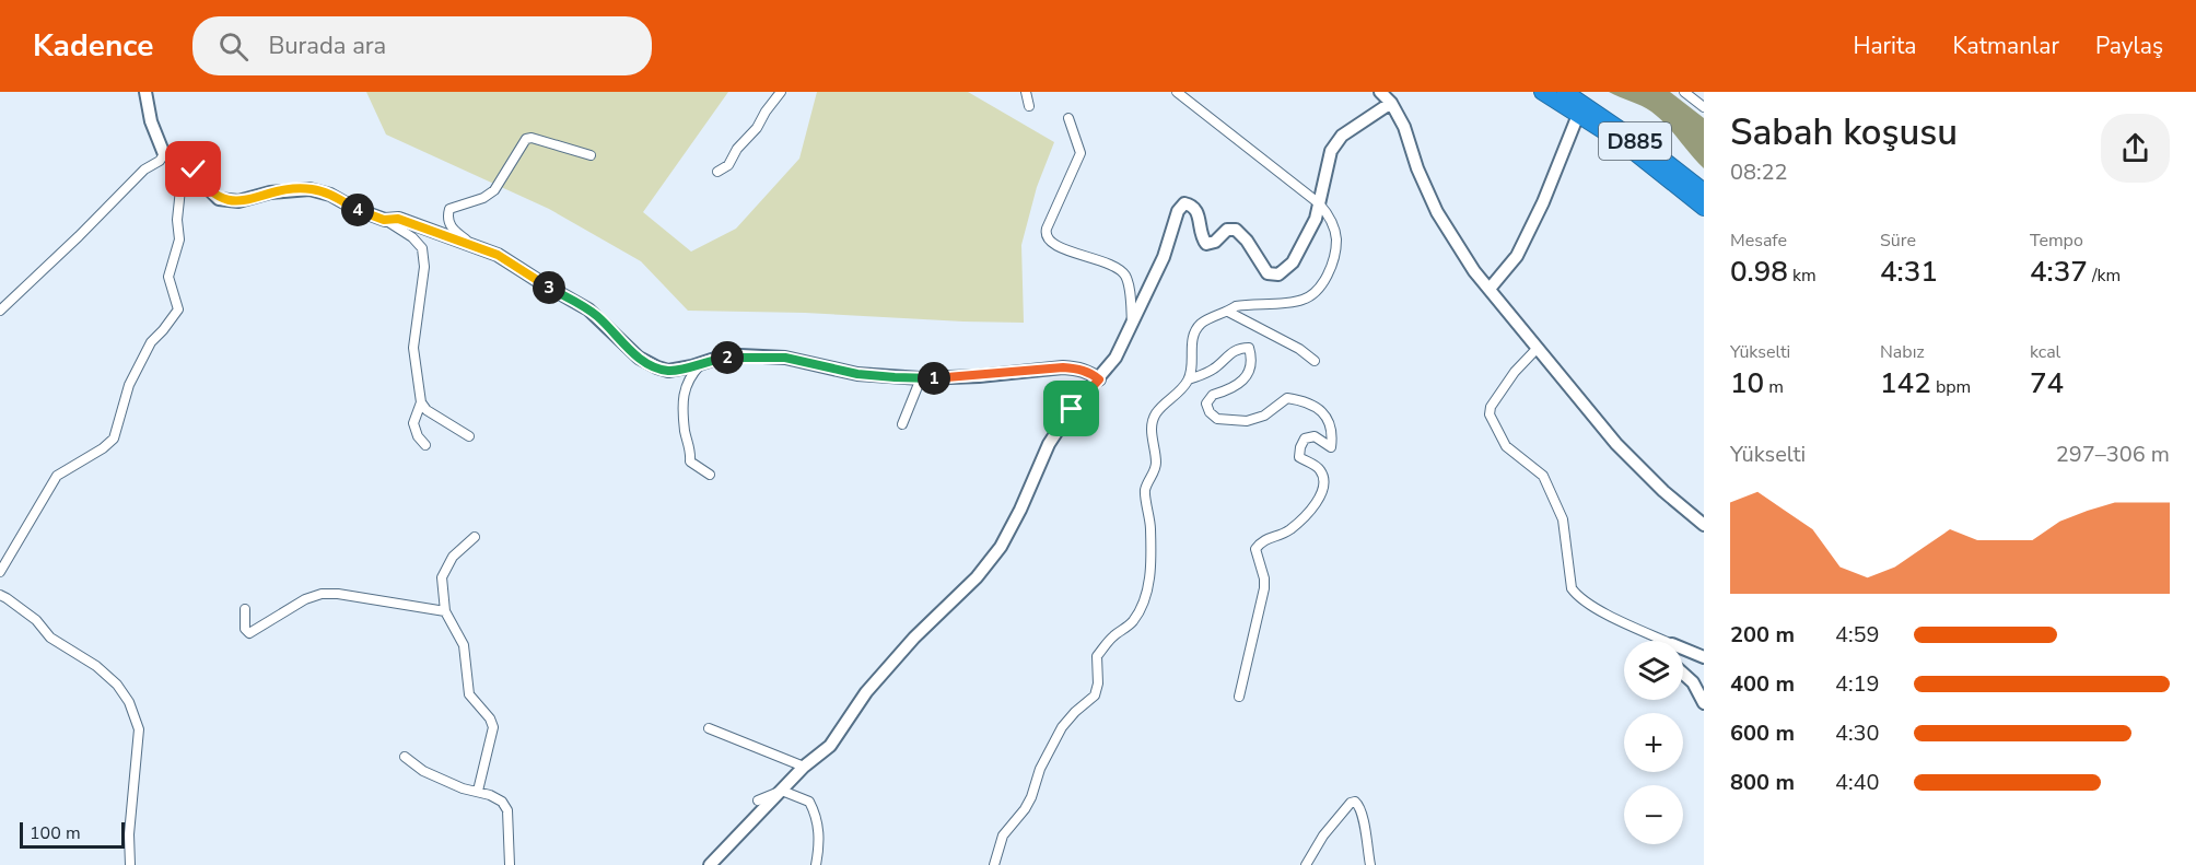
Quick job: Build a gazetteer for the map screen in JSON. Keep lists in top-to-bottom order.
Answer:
{
  "streets": {
    "highway": ["D885"]
  },
  "scale_bar": "100 m",
  "page": {
    "header": "Kadence",
    "search": "Burada ara",
    "nav": ["Harita", "Katmanlar", "Paylaş"],
    "heading": ["Sabah koşusu", "08:22"],
    "pins": [
      "4",
      "3",
      "2",
      "1"
    ],
    "stats": [
      ["Mesafe", "0.98 km"],
      ["Süre", "4:31"],
      ["Tempo", "4:37 /km"],
      ["Yükselti", "10 m"],
      ["Nabız", "142 bpm"],
      ["kcal", "74"]
    ],
    "chart": ["Yükselti", "297–306 m"],
    "list": [
      {
        "name": "200 m",
        "note": "4:59"
      },
      {
        "name": "400 m",
        "note": "4:19"
      },
      {
        "name": "600 m",
        "note": "4:30"
      },
      {
        "name": "800 m",
        "note": "4:40"
      }
    ],
    "map_buttons": ["+", "−"],
    "scale": "100 m"
  }
}
